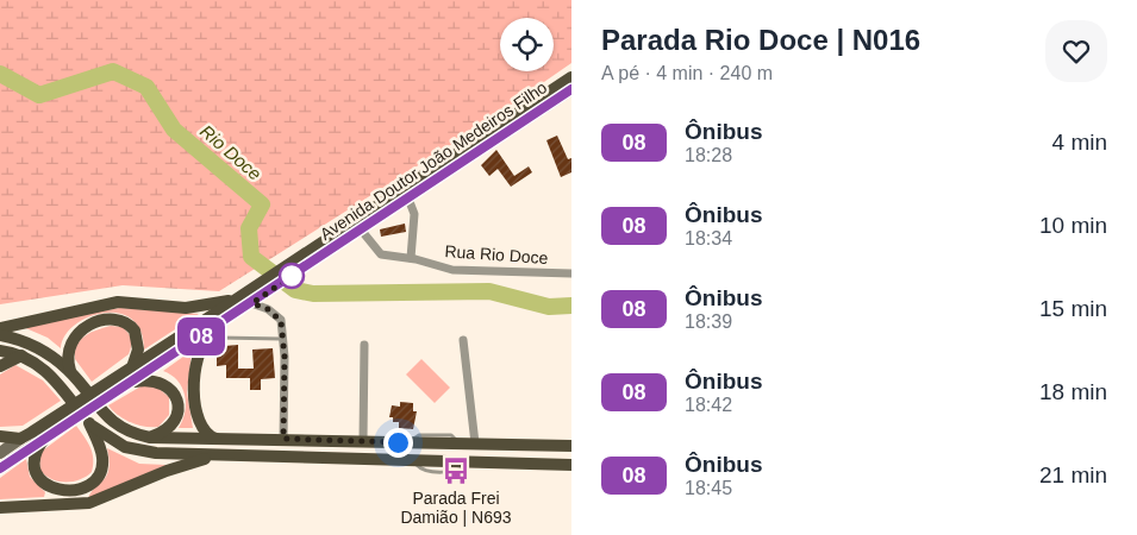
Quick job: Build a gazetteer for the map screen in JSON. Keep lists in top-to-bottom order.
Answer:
{
  "streets": {
    "main road": ["Avenida Doutor João Medeiros Filho"],
    "street": ["Rua Rio Doce"]
  },
  "crossings": [
    ["Avenida Doutor João Medeiros Filho", "Rua Rio Doce"]
  ],
  "water": ["Rio Doce"],
  "places": {
    "bus stop": ["Parada Frei Damião | N693"]
  },
  "lines": ["bus line 08"],
  "page": {
    "on_map": "08",
    "heading": ["Parada Rio Doce | N016", "A pé · 4 min · 240 m"],
    "list": [
      {
        "mark": "08",
        "name": "Ônibus",
        "note": "18:28",
        "value": "4 min"
      },
      {
        "mark": "08",
        "name": "Ônibus",
        "note": "18:34",
        "value": "10 min"
      },
      {
        "mark": "08",
        "name": "Ônibus",
        "note": "18:39",
        "value": "15 min"
      },
      {
        "mark": "08",
        "name": "Ônibus",
        "note": "18:42",
        "value": "18 min"
      },
      {
        "mark": "08",
        "name": "Ônibus",
        "note": "18:45",
        "value": "21 min"
      }
    ]
  }
}
